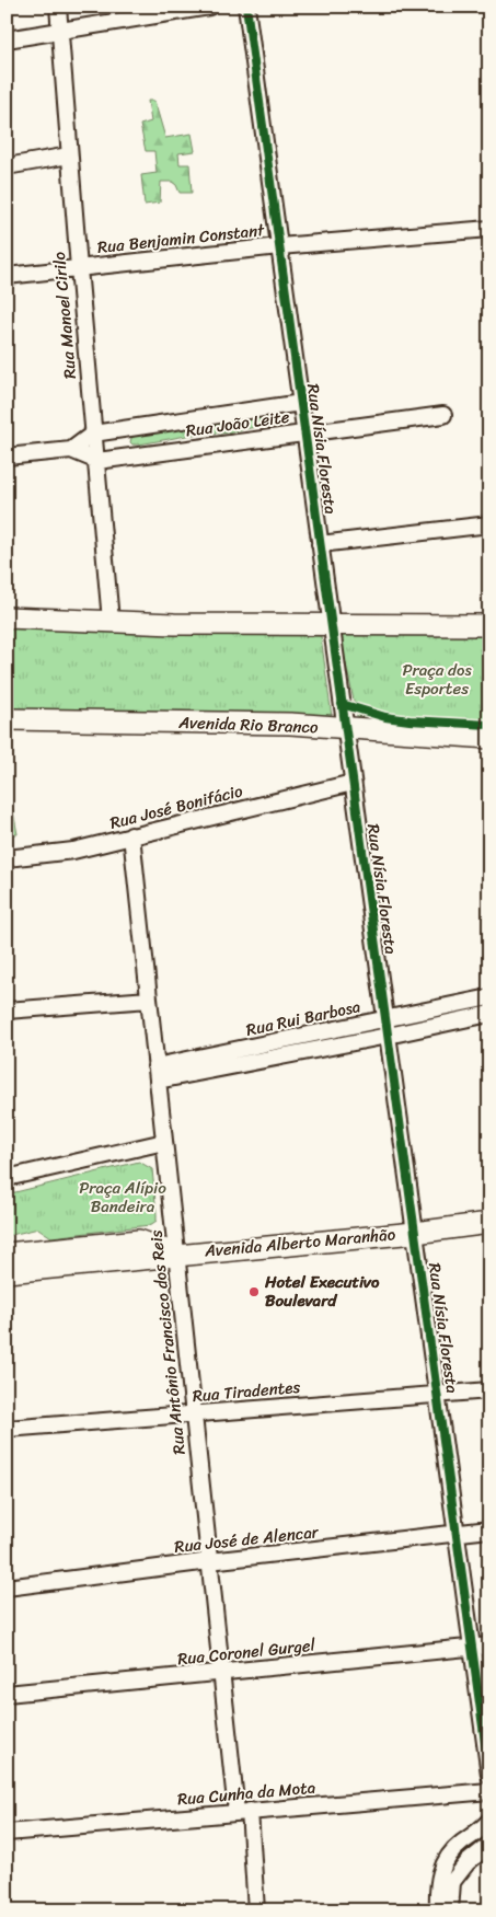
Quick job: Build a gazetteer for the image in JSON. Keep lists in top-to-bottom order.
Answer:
{
  "streets": {
    "main road": ["Avenida Rio Branco", "Avenida Alberto Maranhão"],
    "street": [
      "Rua Benjamin Constant",
      "Rua Manoel Cirilo",
      "Rua João Leite",
      "Rua Nísia Floresta",
      "Rua José Bonifácio",
      "Rua Rui Barbosa",
      "Rua Antônio Francisco dos Reis",
      "Rua Tiradentes",
      "Rua José de Alencar",
      "Rua Coronel Gurgel",
      "Rua Cunha da Mota"
    ]
  },
  "crossings": [
    ["Rua Benjamin Constant", "Rua Manoel Cirilo"],
    ["Rua Benjamin Constant", "Rua Nísia Floresta"],
    ["Rua Manoel Cirilo", "Rua João Leite"],
    ["Rua João Leite", "Rua Nísia Floresta"],
    ["Rua Nísia Floresta", "Avenida Rio Branco"],
    ["Rua Nísia Floresta", "Rua José Bonifácio"],
    ["Rua Nísia Floresta", "Rua Rui Barbosa"],
    ["Rua Nísia Floresta", "Avenida Alberto Maranhão"],
    ["Rua Nísia Floresta", "Rua Tiradentes"],
    ["Rua Nísia Floresta", "Rua José de Alencar"],
    ["Rua Nísia Floresta", "Rua Coronel Gurgel"],
    ["Rua José Bonifácio", "Rua Antônio Francisco dos Reis"],
    ["Rua Rui Barbosa", "Rua Antônio Francisco dos Reis"],
    ["Avenida Alberto Maranhão", "Rua Antônio Francisco dos Reis"],
    ["Rua Antônio Francisco dos Reis", "Rua Tiradentes"],
    ["Rua Antônio Francisco dos Reis", "Rua José de Alencar"],
    ["Rua Antônio Francisco dos Reis", "Rua Coronel Gurgel"],
    ["Rua Antônio Francisco dos Reis", "Rua Cunha da Mota"]
  ],
  "parks": ["Praça dos Esportes", "Praça Alípio Bandeira"],
  "places": ["Hotel Executivo Boulevard"]
}
